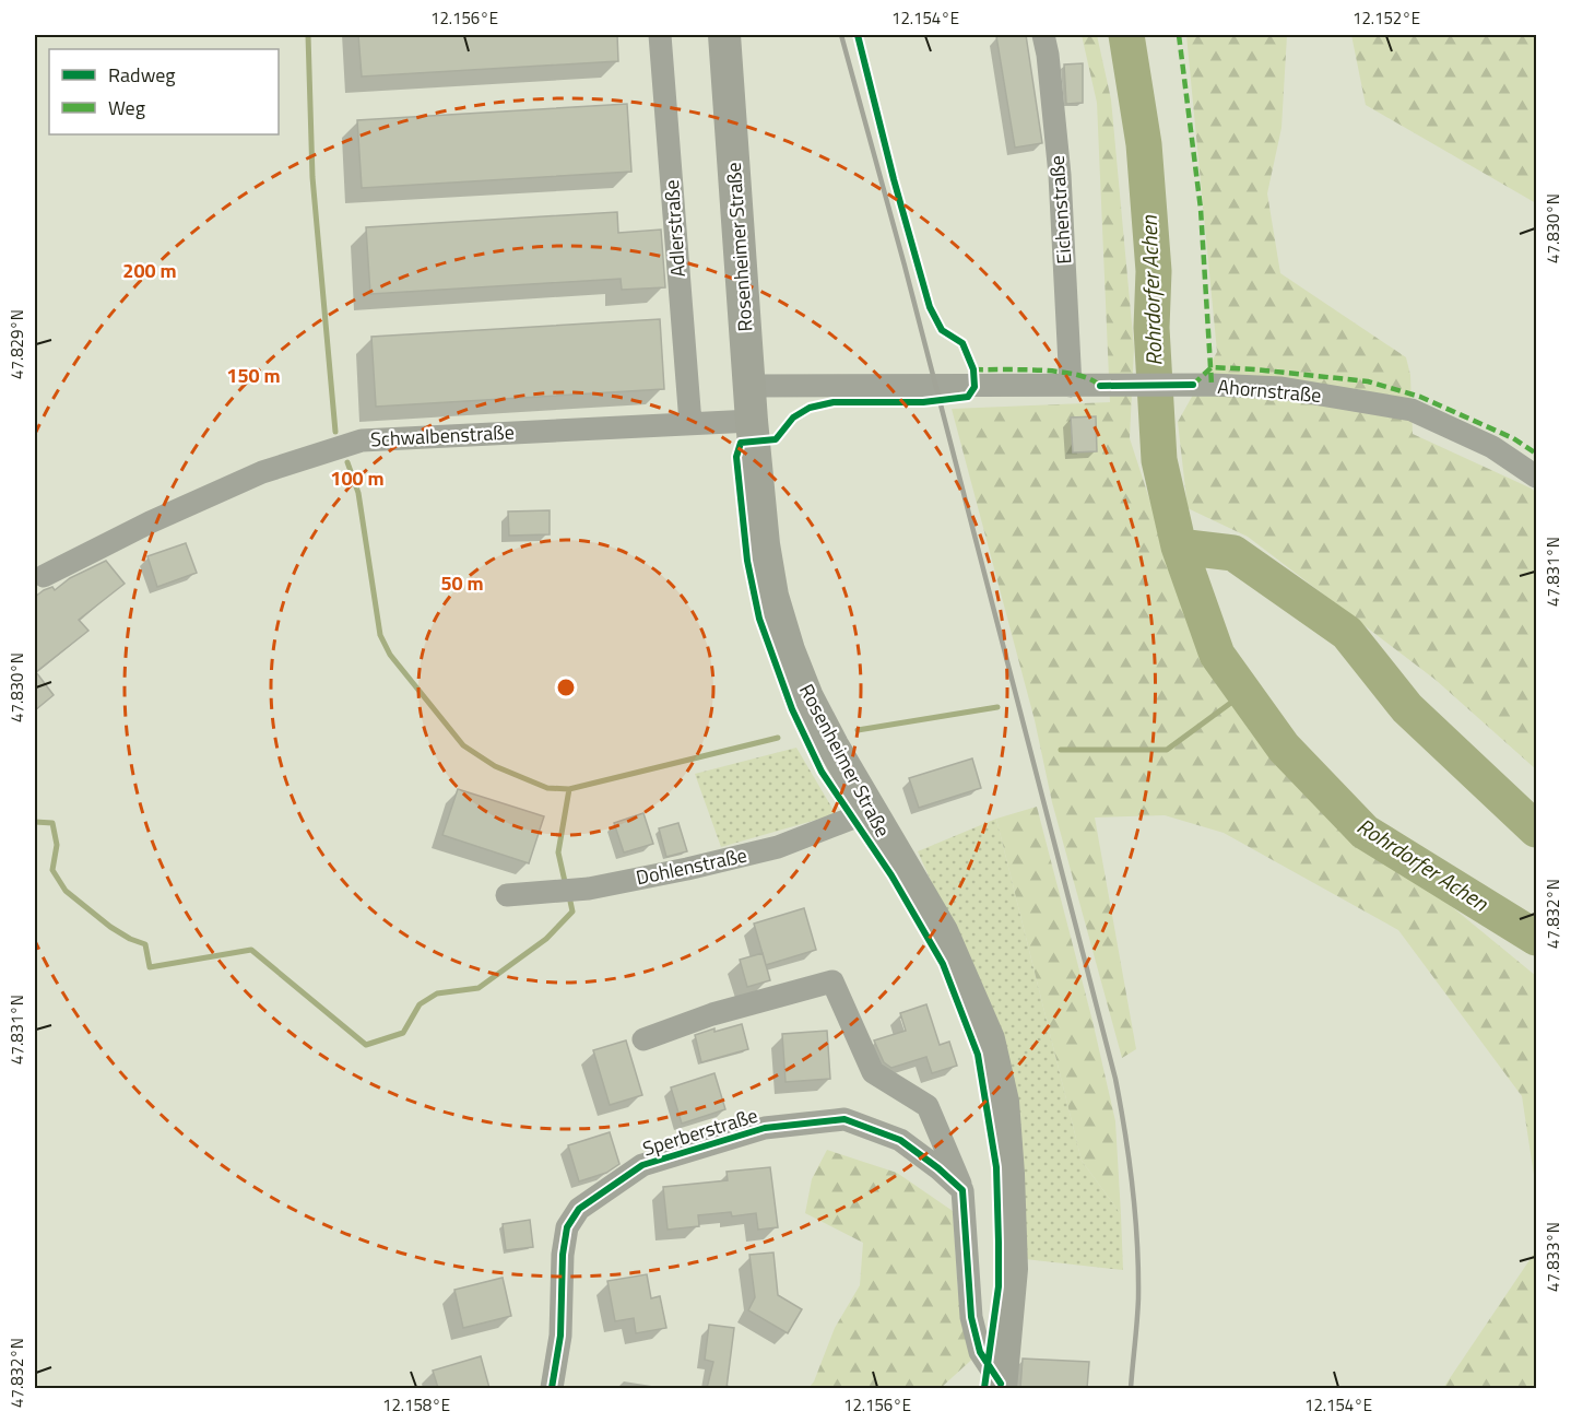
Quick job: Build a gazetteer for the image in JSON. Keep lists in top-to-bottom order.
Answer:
{
  "streets": {
    "main road": ["Rosenheimer Straße"],
    "street": [
      "Eichenstraße",
      "Adlerstraße",
      "Ahornstraße",
      "Schwalbenstraße",
      "Dohlenstraße",
      "Sperberstraße"
    ]
  },
  "crossings": [
    ["Eichenstraße", "Ahornstraße"],
    ["Adlerstraße", "Schwalbenstraße"],
    ["Rosenheimer Straße", "Ahornstraße"],
    ["Rosenheimer Straße", "Schwalbenstraße"],
    ["Rosenheimer Straße", "Dohlenstraße"]
  ],
  "water": ["Rohrdorfer Achen"],
  "legend": ["Radweg", "Weg"],
  "coordinates": [
    "12.156°E",
    "12.154°E",
    "12.152°E",
    "47.830°N",
    "47.829°N",
    "47.831°N",
    "47.832°N",
    "47.833°N",
    "12.158°E"
  ],
  "rings": [
    "200 m",
    "150 m",
    "100 m",
    "50 m"
  ]
}
